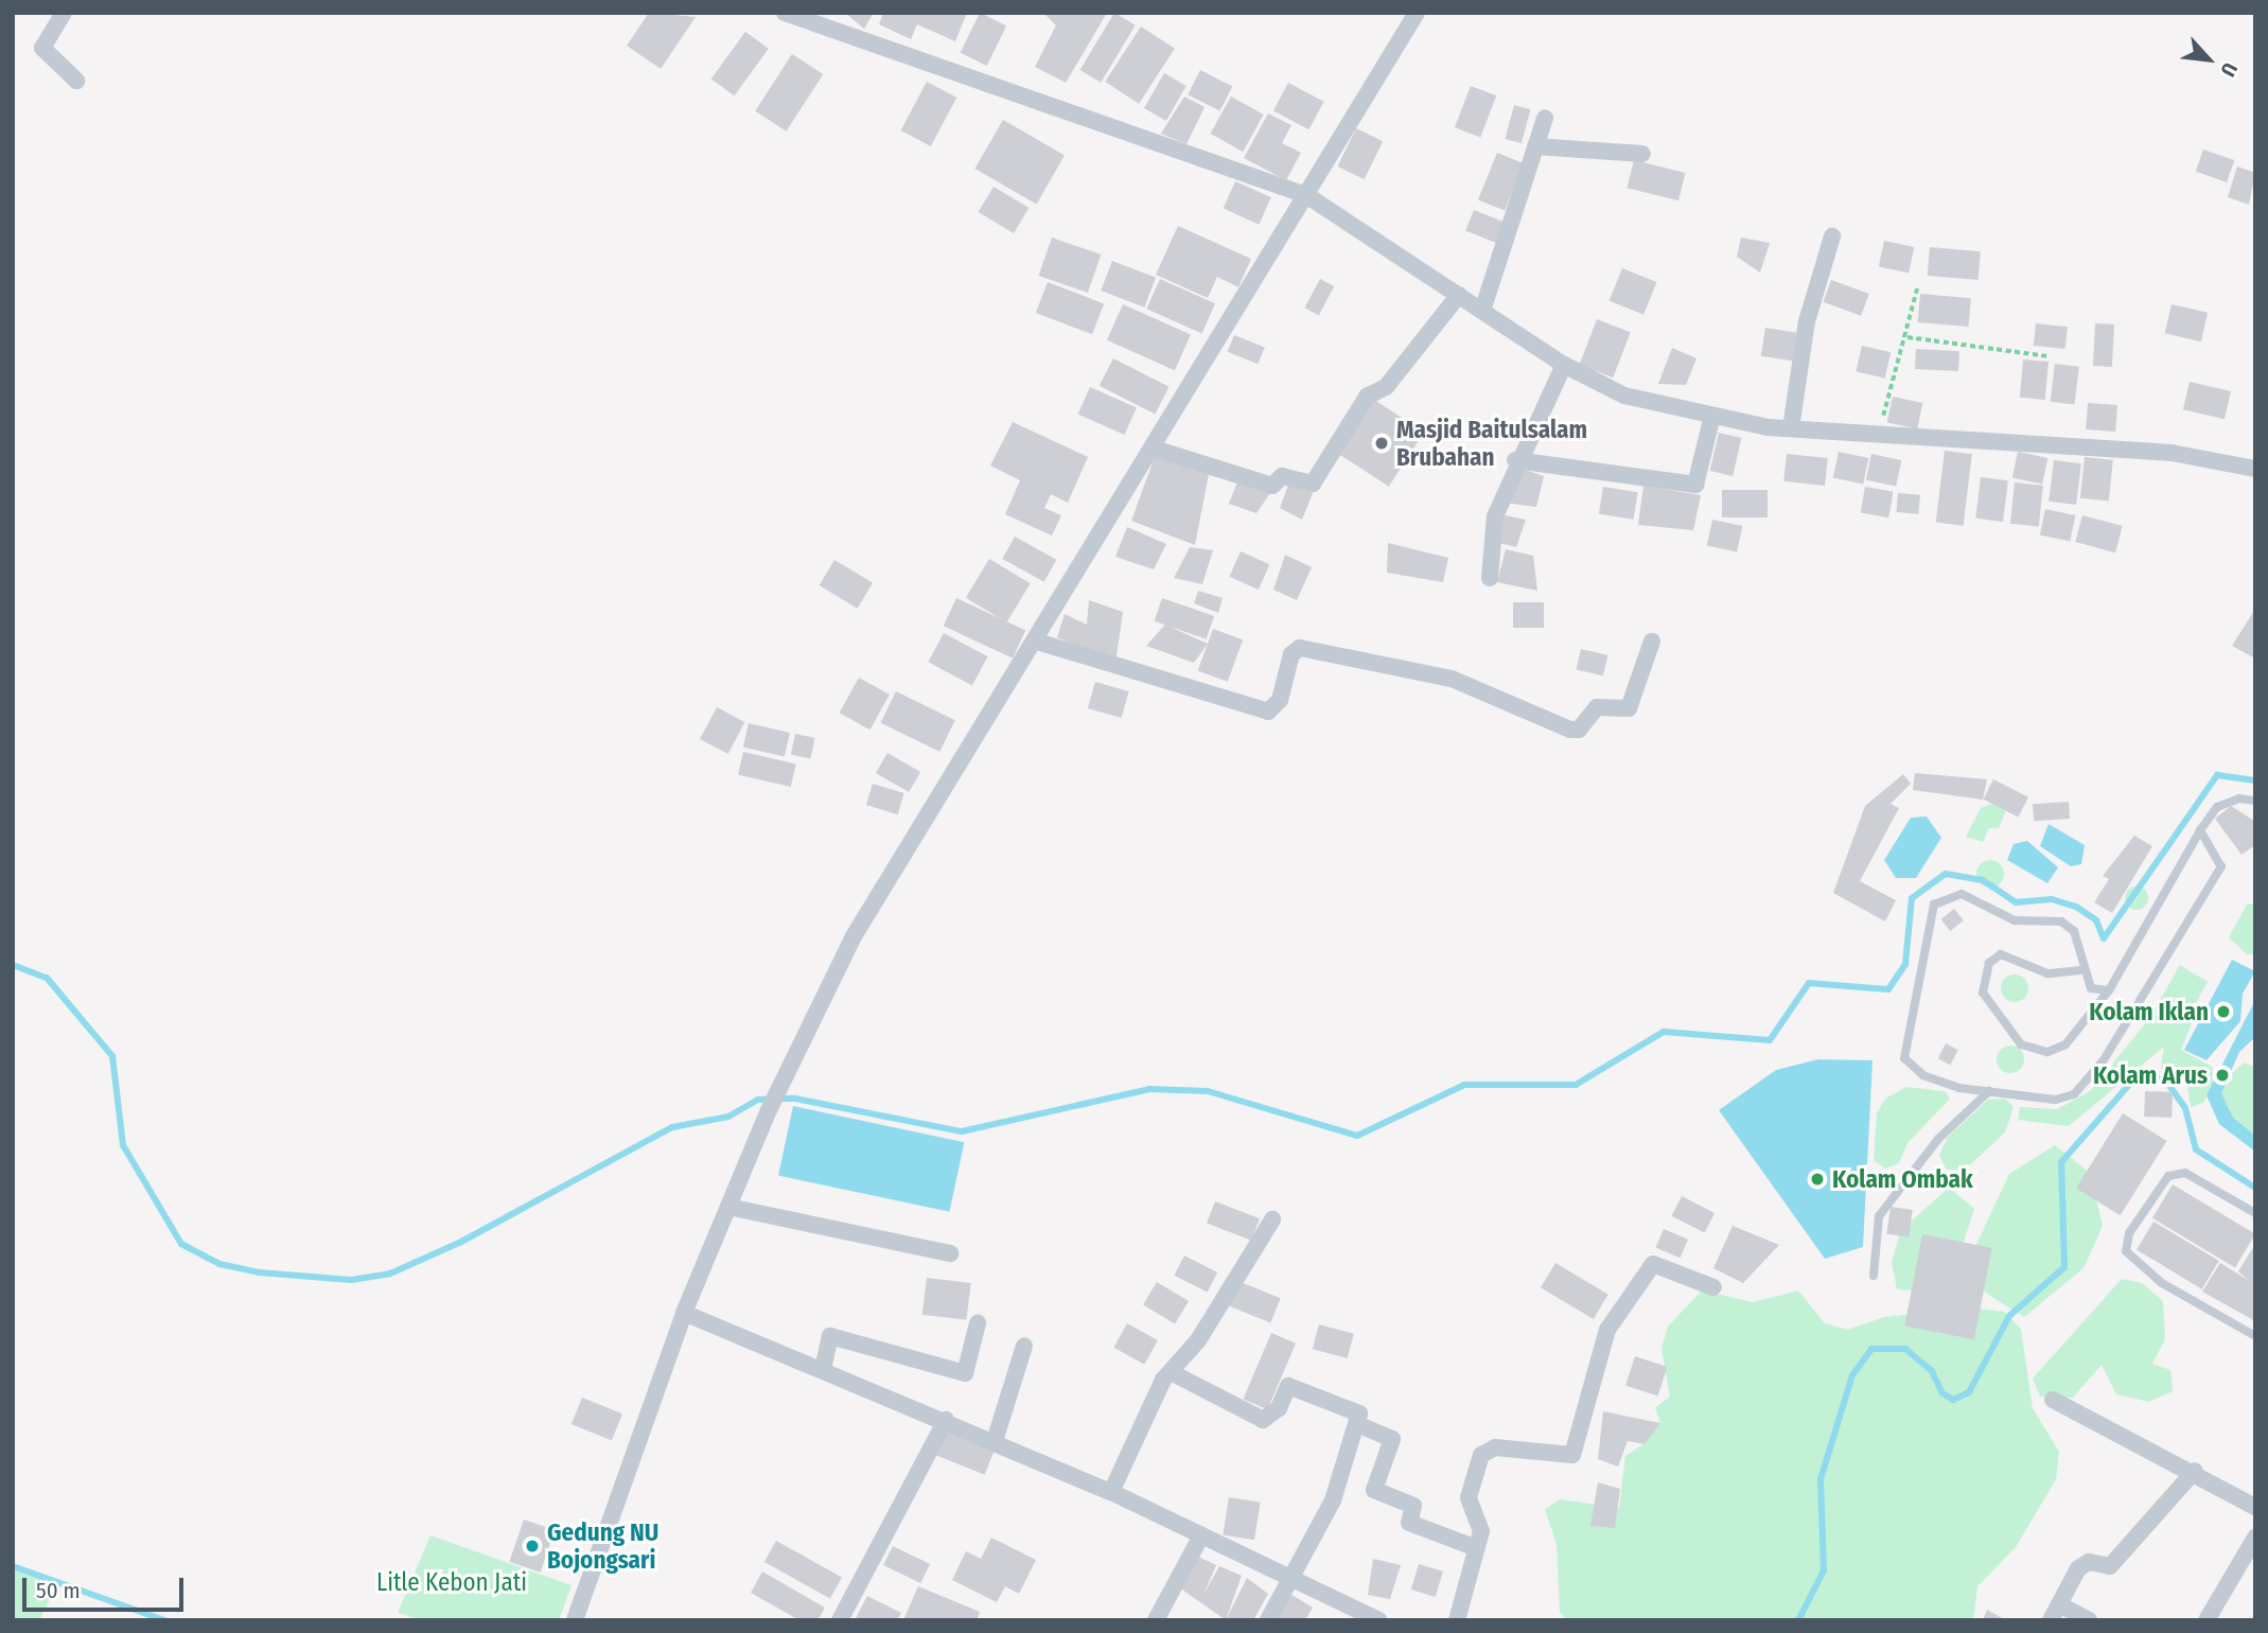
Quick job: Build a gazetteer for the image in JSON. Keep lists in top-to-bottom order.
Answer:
{
  "parks": ["Litle Kebon Jati"],
  "places": [
    "Masjid Baitulsalam Brubahan",
    "Kolam Iklan",
    "Kolam Arus",
    "Kolam Ombak",
    "Gedung NU Bojongsari"
  ],
  "scale_bar": "50 m",
  "north": "bottom right"
}
